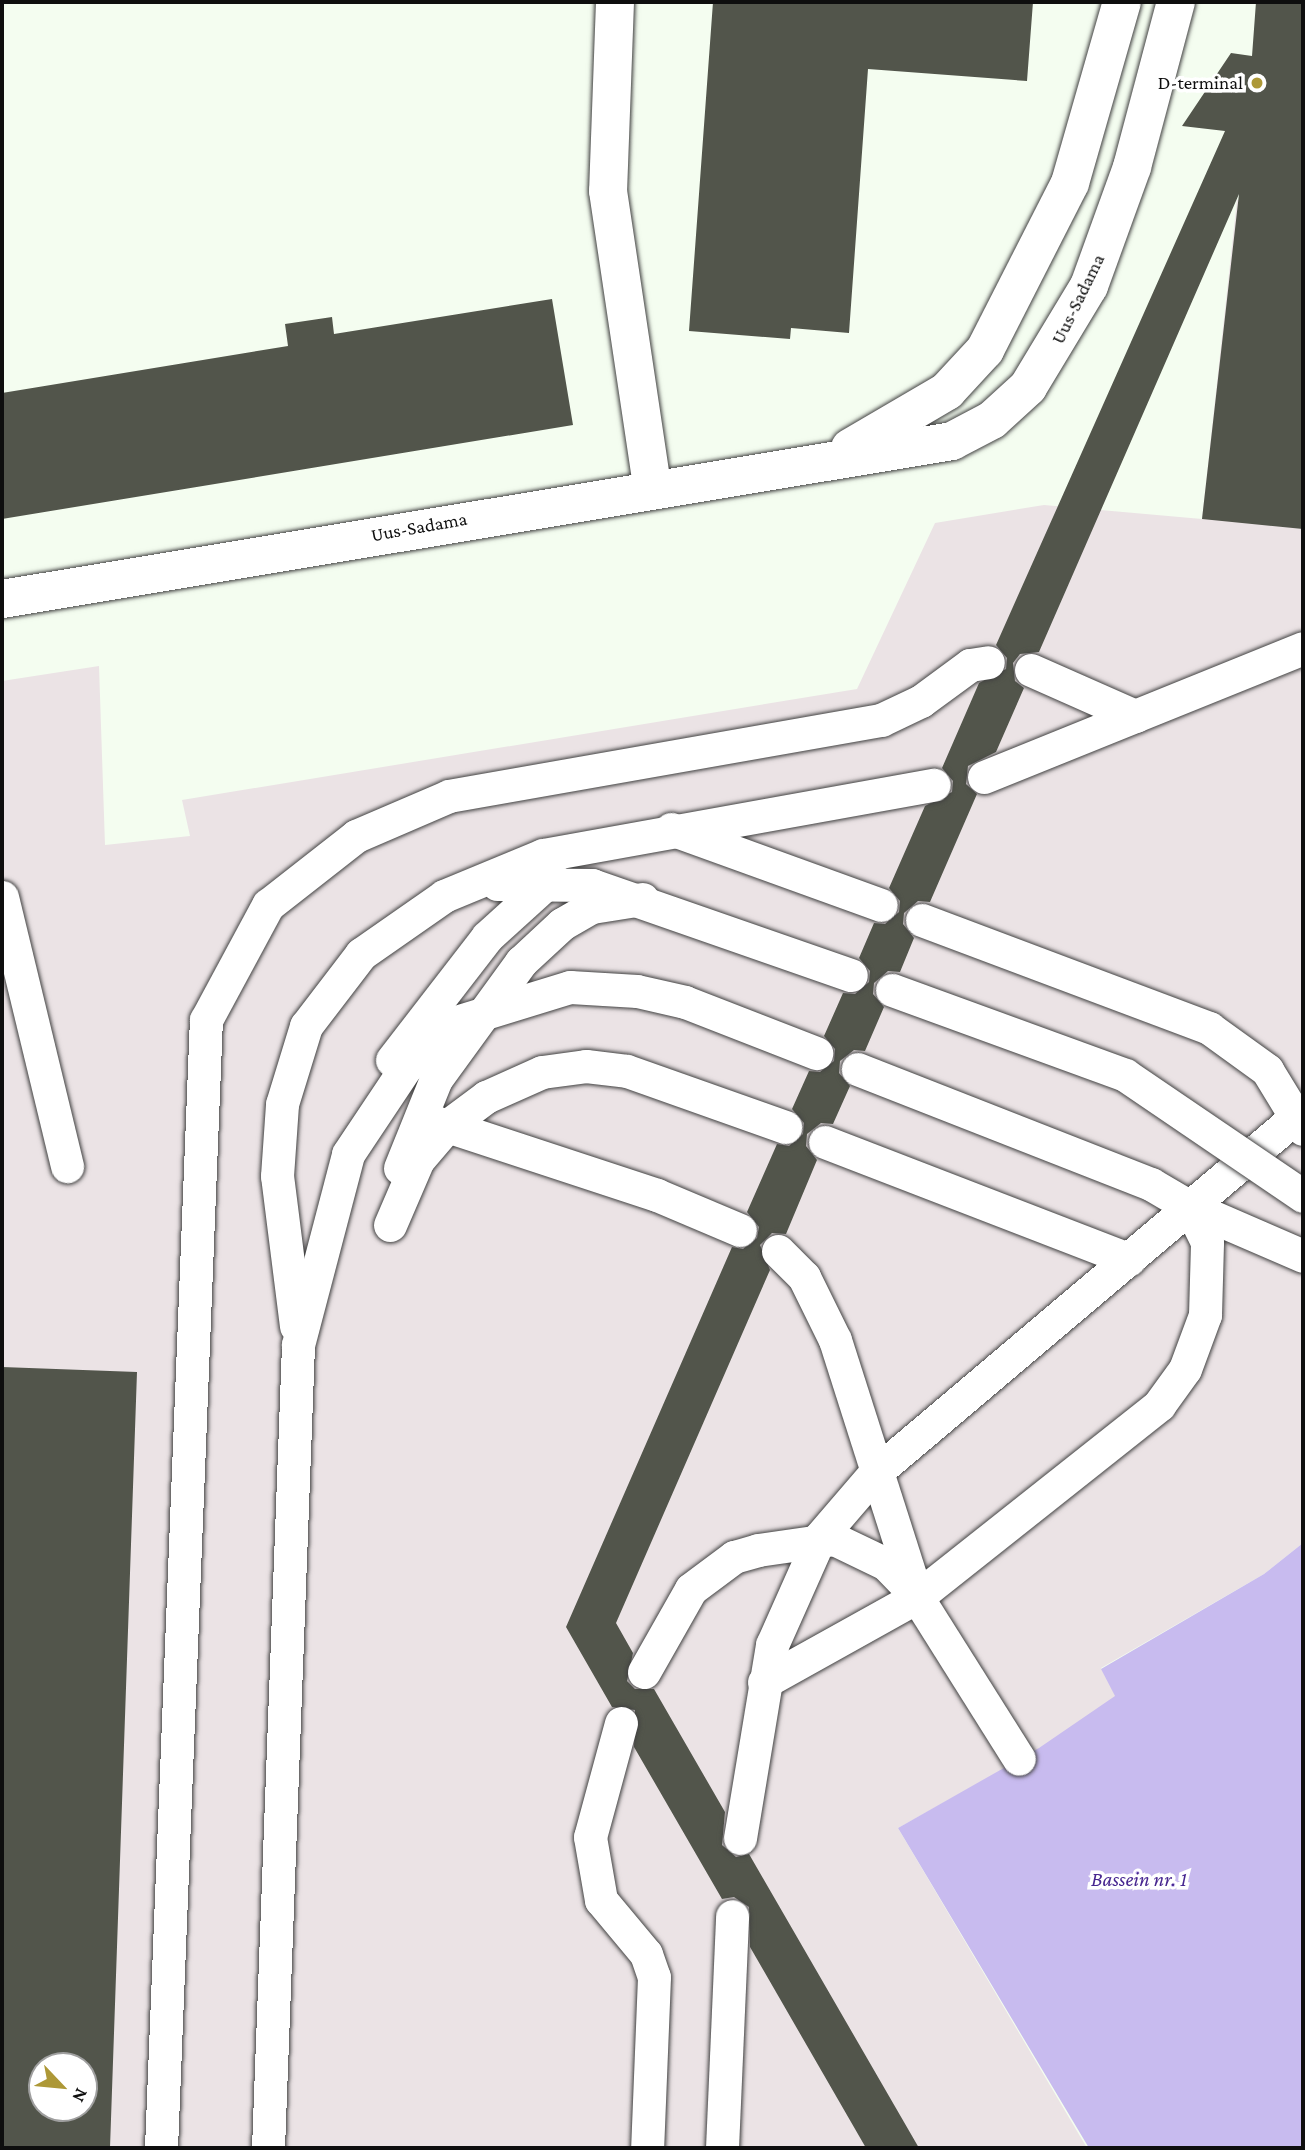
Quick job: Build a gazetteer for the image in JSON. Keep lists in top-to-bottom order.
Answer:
{
  "streets": {
    "street": ["Uus-Sadama"]
  },
  "water": ["Bassein nr. 1"],
  "places": ["D-terminal"],
  "north": "bottom right"
}
